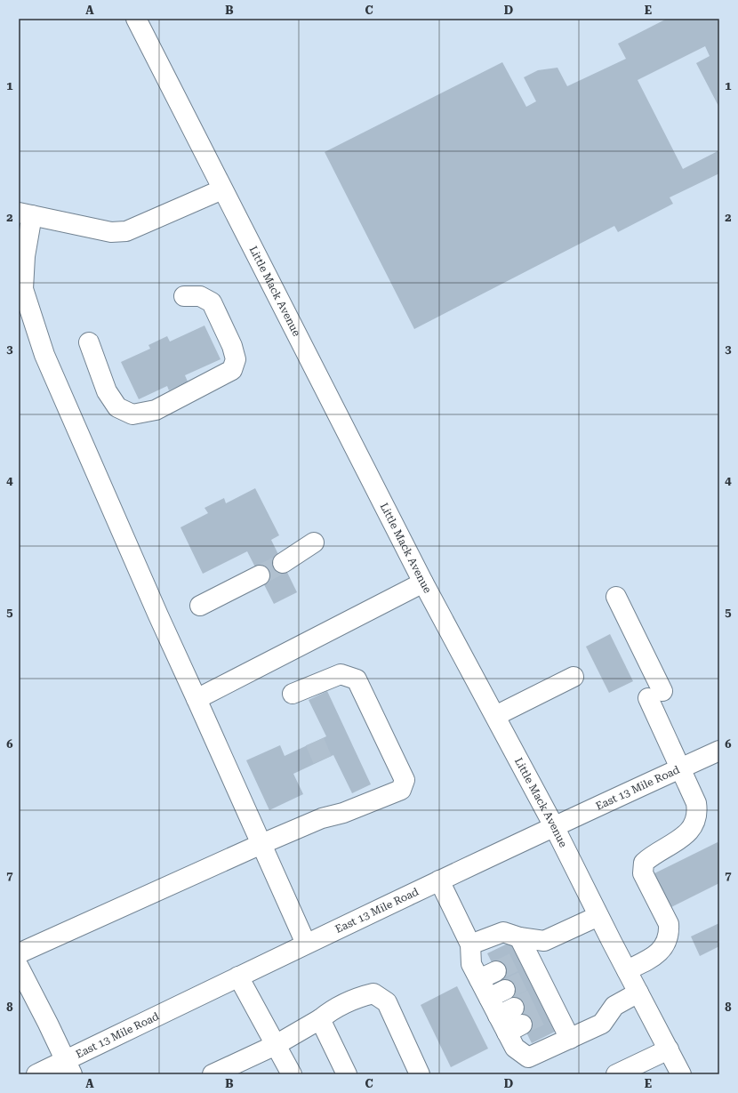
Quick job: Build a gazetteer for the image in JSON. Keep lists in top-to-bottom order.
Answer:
{
  "streets": {
    "main road": ["Little Mack Avenue", "East 13 Mile Road"]
  },
  "crossings": [
    ["Little Mack Avenue", "East 13 Mile Road"]
  ],
  "grid": {
    "columns": [
      "A",
      "B",
      "C",
      "D",
      "E"
    ],
    "rows": [
      "1",
      "2",
      "3",
      "4",
      "5",
      "6",
      "7",
      "8"
    ]
  }
}
